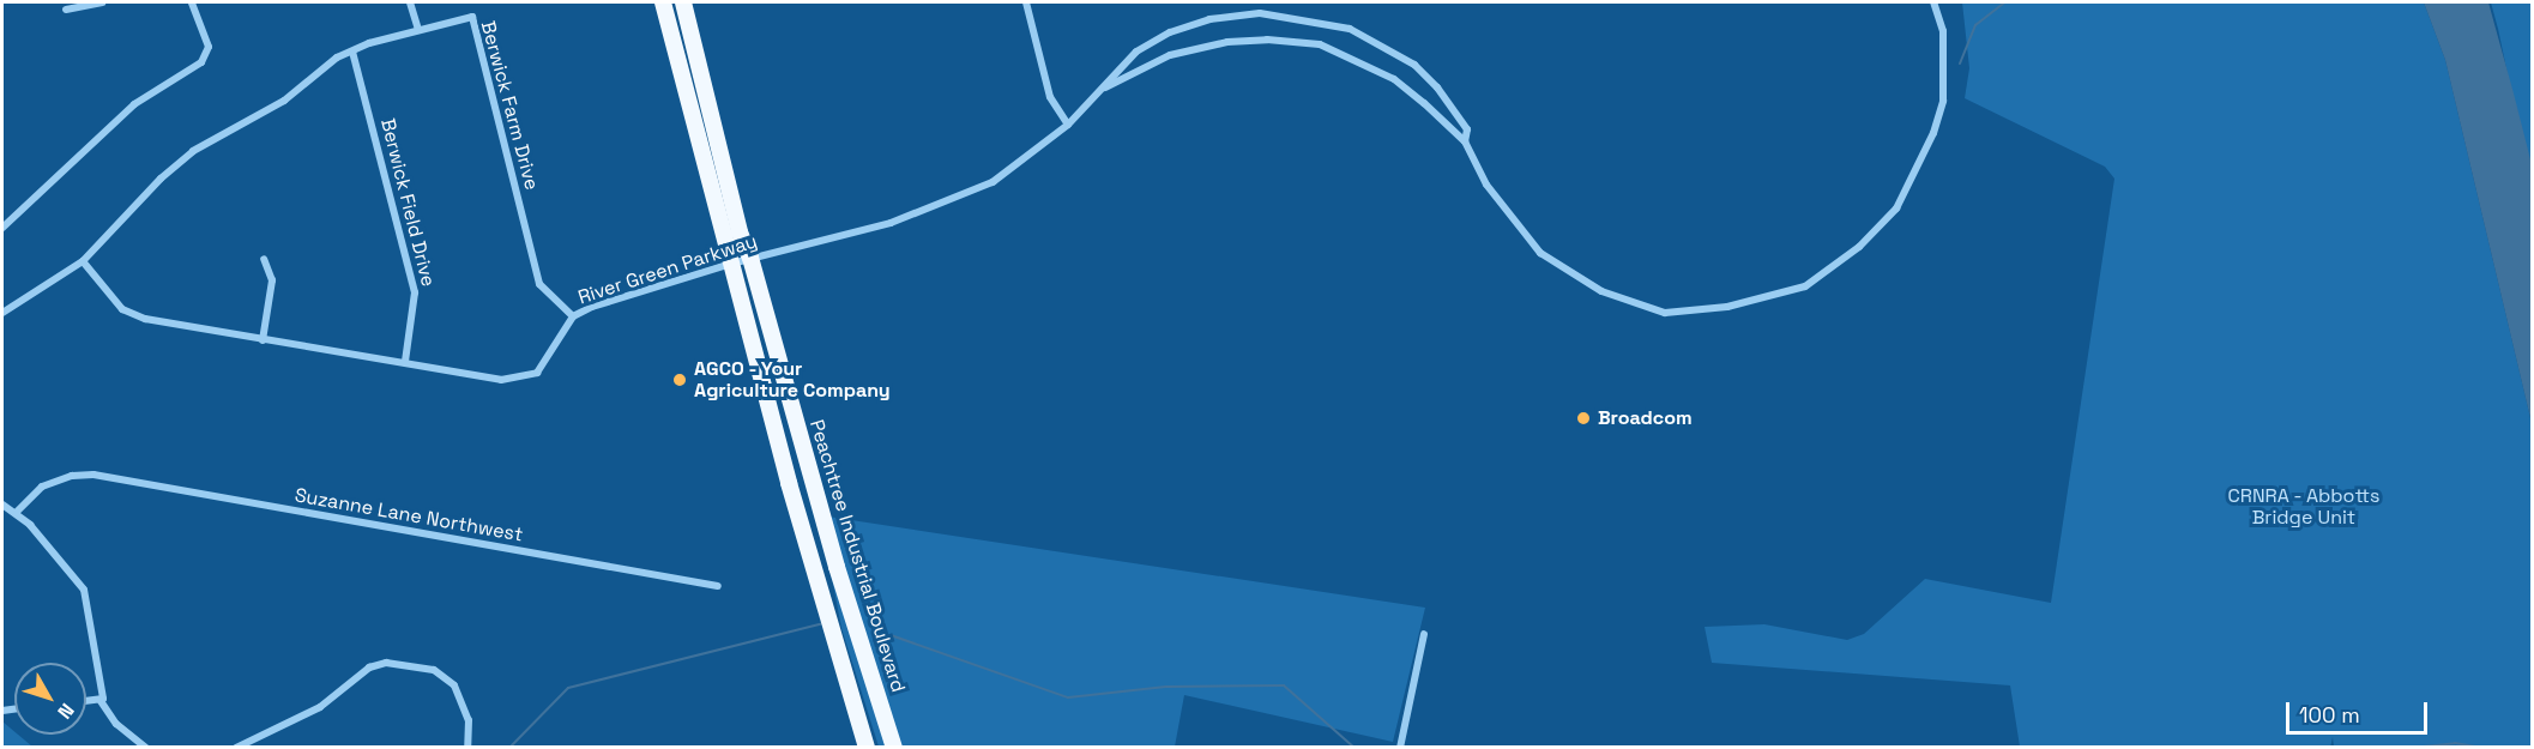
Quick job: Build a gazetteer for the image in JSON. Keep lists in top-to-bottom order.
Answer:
{
  "streets": {
    "highway": ["Peachtree Industrial Boulevard"],
    "street": [
      "Berwick Farm Drive",
      "Berwick Field Drive",
      "River Green Parkway",
      "Suzanne Lane Northwest"
    ]
  },
  "crossings": [
    ["Berwick Farm Drive", "Berwick Field Drive"],
    ["Berwick Farm Drive", "River Green Parkway"],
    ["Berwick Field Drive", "River Green Parkway"],
    ["River Green Parkway", "Peachtree Industrial Boulevard"]
  ],
  "parks": ["CRNRA - Abbotts Bridge Unit"],
  "places": ["AGCO - Your Agriculture Company", "Broadcom"],
  "scale_bar": "100 m",
  "north": "bottom right"
}
